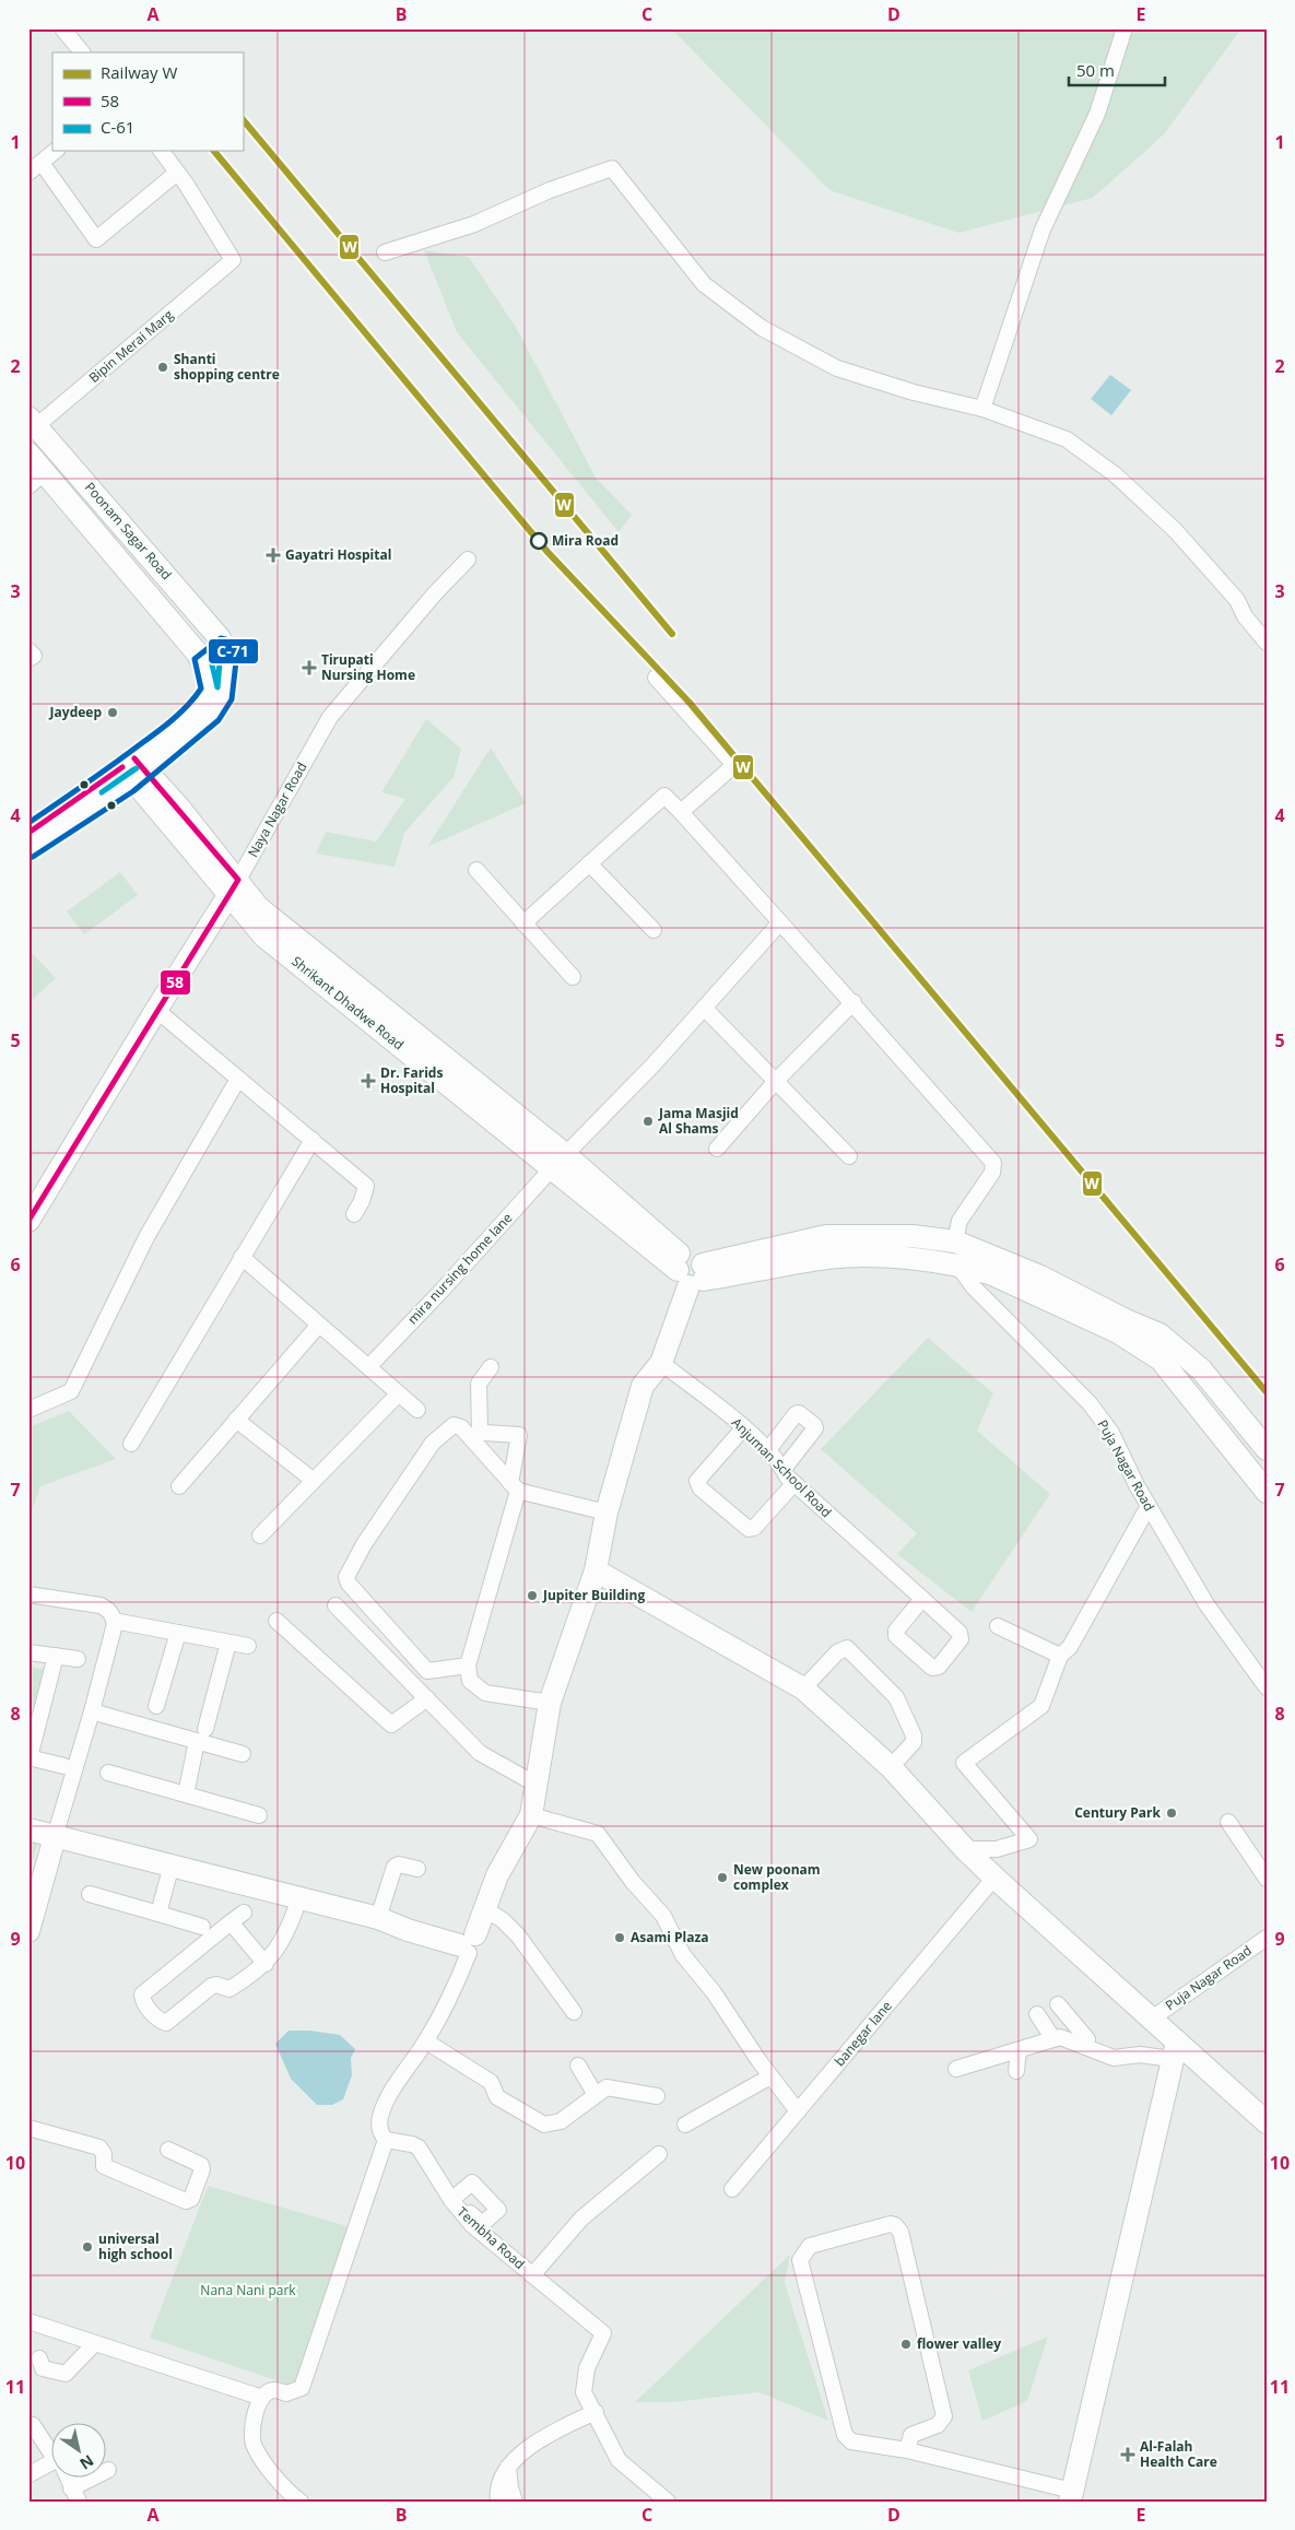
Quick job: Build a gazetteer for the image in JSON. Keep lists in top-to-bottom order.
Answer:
{
  "streets": {
    "street": [
      "Bipin Merai Marg",
      "Poonam Sagar Road",
      "Naya Nagar Road",
      "Shrikant Dhadwe Road",
      "mira nursing home lane",
      "Puja Nagar Road",
      "Anjuman School Road",
      "banegar lane",
      "Tembha Road"
    ]
  },
  "crossings": [
    ["Bipin Merai Marg", "Poonam Sagar Road"],
    ["Poonam Sagar Road", "Shrikant Dhadwe Road"],
    ["Naya Nagar Road", "Shrikant Dhadwe Road"],
    ["Shrikant Dhadwe Road", "mira nursing home lane"]
  ],
  "parks": ["Nana Nani park"],
  "places": {
    "other": [
      "Shanti shopping centre",
      "Mira Road",
      "Jaydeep",
      "Jama Masjid Al Shams",
      "Jupiter Building",
      "Century Park",
      "New poonam complex",
      "Asami Plaza",
      "universal high school",
      "flower valley"
    ],
    "health": [
      "Gayatri Hospital",
      "Tirupati Nursing Home",
      "Dr. Farids Hospital",
      "Al-Falah Health Care"
    ]
  },
  "lines": [
    "rail line W",
    "transit line C-71",
    "transit line C-61",
    "transit line 58"
  ],
  "legend": ["Railway W", "58", "C-61"],
  "scale_bar": "50 m",
  "north": "bottom right",
  "grid": {
    "columns": [
      "A",
      "B",
      "C",
      "D",
      "E"
    ],
    "rows": [
      "1",
      "2",
      "3",
      "4",
      "5",
      "6",
      "7",
      "8",
      "9",
      "10",
      "11"
    ]
  }
}
